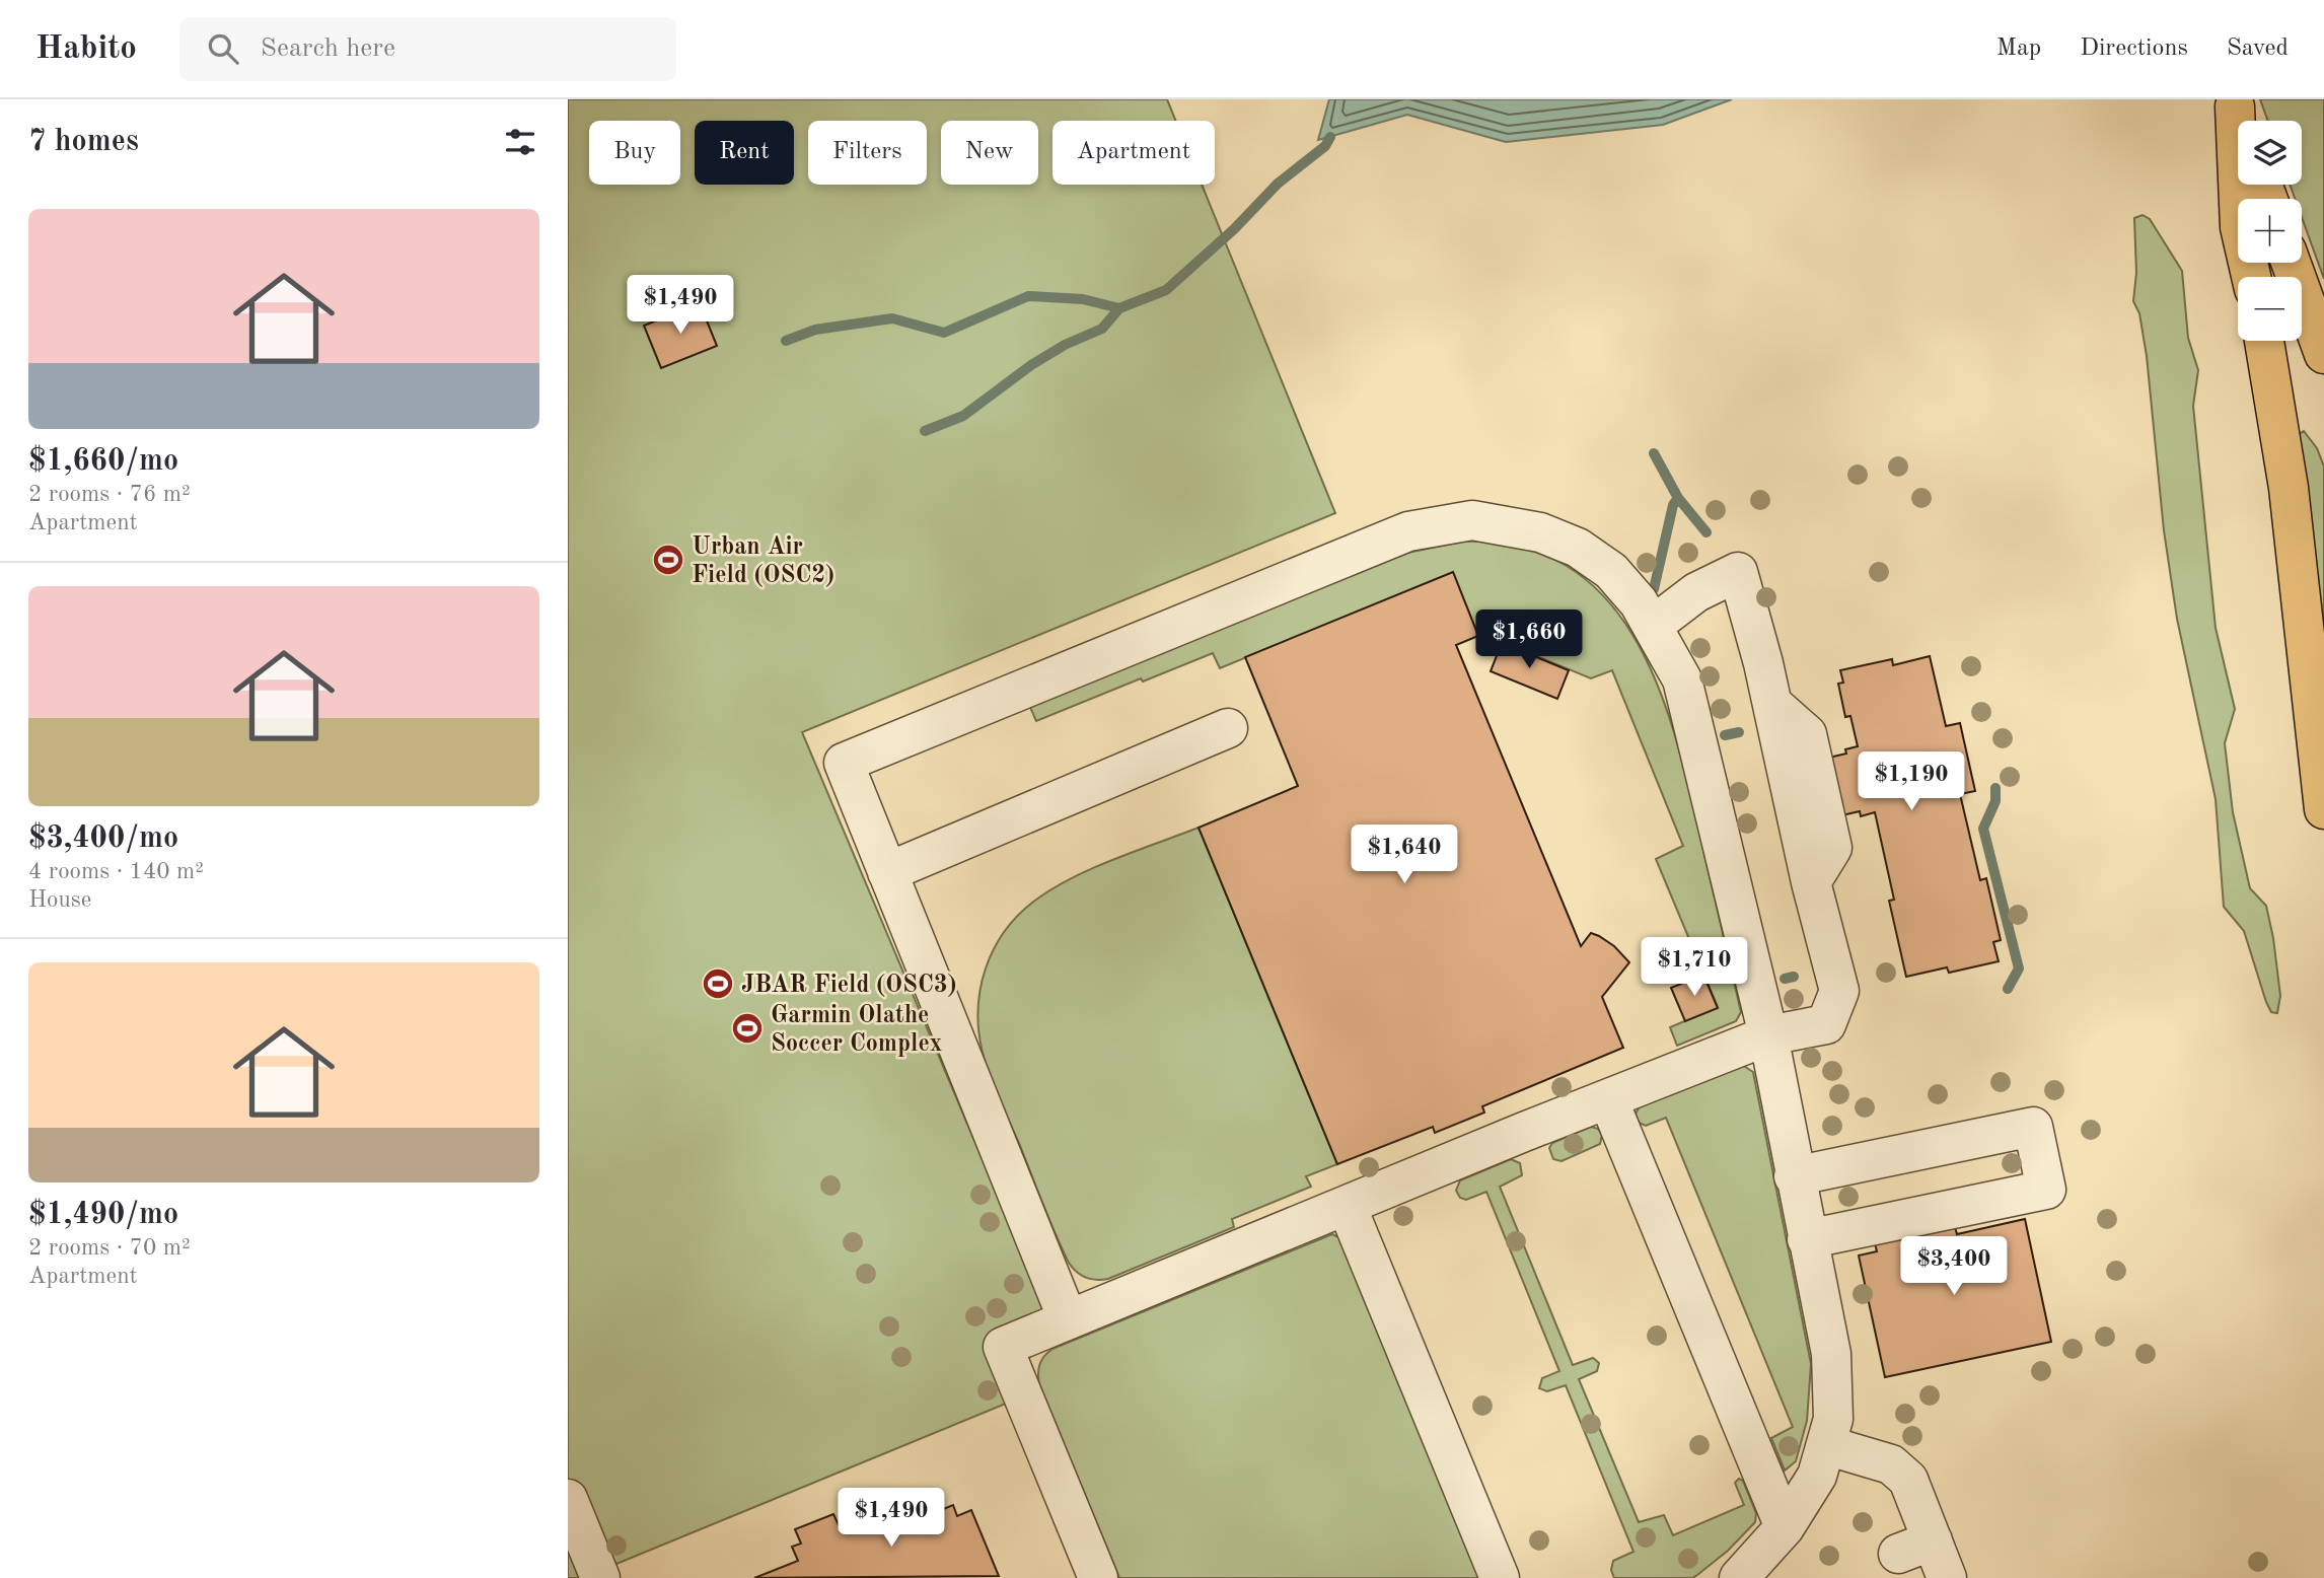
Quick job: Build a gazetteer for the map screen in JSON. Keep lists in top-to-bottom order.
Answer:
{
  "places": {
    "sports": ["Urban Air Field (OSC2)", "JBAR Field (OSC3)", "Garmin Olathe Soccer Complex"]
  },
  "page": {
    "header": "Habito",
    "search": "Search here",
    "nav": ["Map", "Directions", "Saved"],
    "heading": "7 homes",
    "map_buttons": ["+", "−"],
    "chip": [
      "Buy",
      "Rent",
      "Filters",
      "New",
      "Apartment"
    ],
    "list": [
      {
        "name": "$1,660/mo",
        "note": "2 rooms · 76 m² · Apartment"
      },
      {
        "name": "$3,400/mo",
        "note": "4 rooms · 140 m² · House"
      },
      {
        "name": "$1,490/mo",
        "note": "2 rooms · 70 m² · Apartment"
      }
    ],
    "price": [
      "$1,490",
      "$1,660",
      "$1,190",
      "$1,640",
      "$1,710",
      "$3,400",
      "$1,490"
    ]
  }
}
